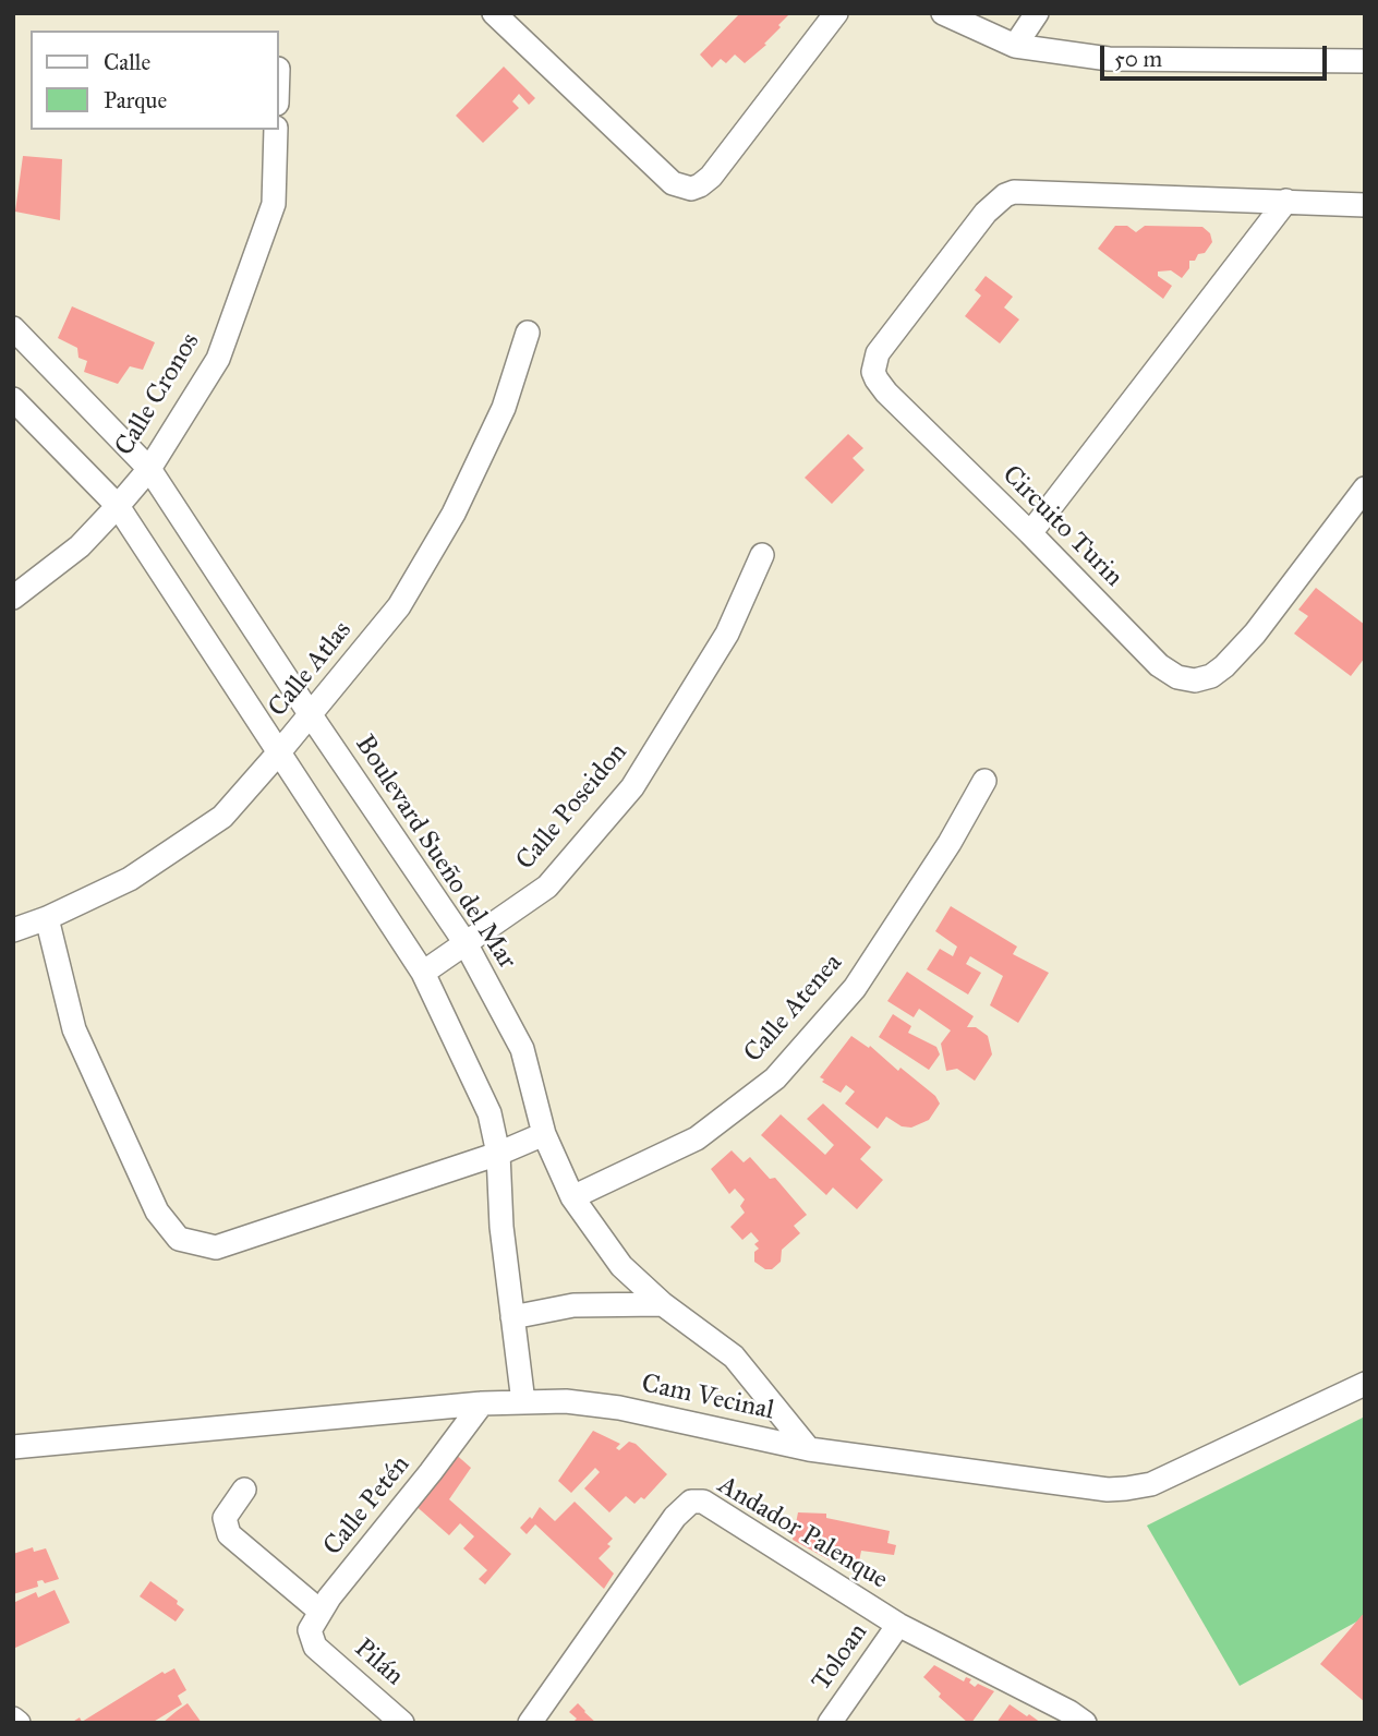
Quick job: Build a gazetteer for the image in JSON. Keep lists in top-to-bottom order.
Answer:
{
  "streets": {
    "street": [
      "Calle Cronos",
      "Circuito Turin",
      "Calle Atlas",
      "Calle Poseidon",
      "Boulevard Sueño del Mar",
      "Calle Atenea",
      "Cam Vecinal",
      "Calle Petén",
      "Andador Palenque",
      "Toloan",
      "Pilán"
    ]
  },
  "crossings": [
    ["Calle Cronos", "Boulevard Sueño del Mar"],
    ["Calle Atlas", "Boulevard Sueño del Mar"],
    ["Calle Poseidon", "Boulevard Sueño del Mar"],
    ["Boulevard Sueño del Mar", "Calle Atenea"],
    ["Boulevard Sueño del Mar", "Cam Vecinal"],
    ["Cam Vecinal", "Calle Petén"],
    ["Calle Petén", "Pilán"],
    ["Andador Palenque", "Toloan"]
  ],
  "legend": ["Calle", "Parque"],
  "scale_bar": "50 m"
}
